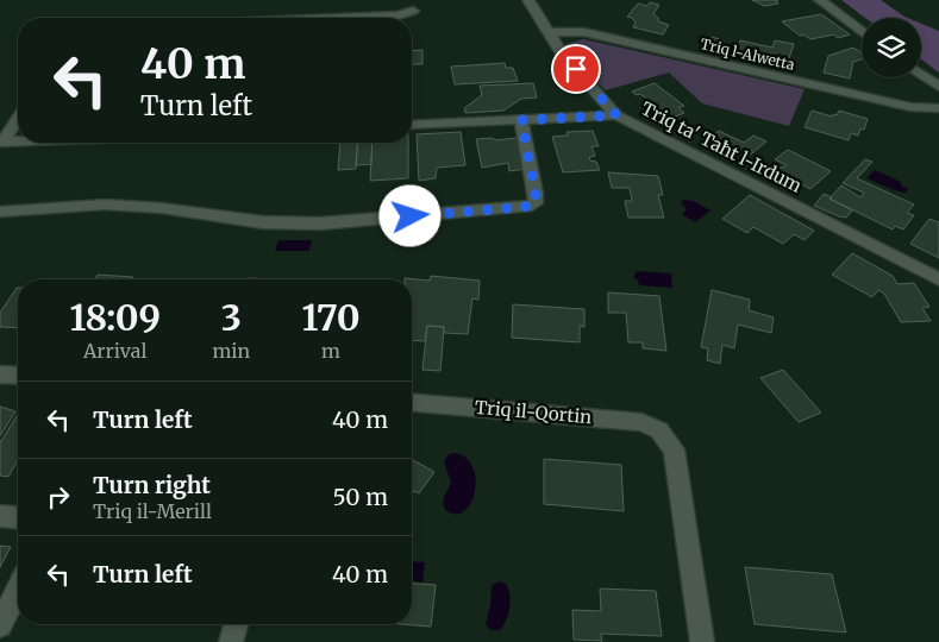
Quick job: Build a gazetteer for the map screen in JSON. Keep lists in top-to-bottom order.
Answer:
{
  "streets": {
    "street": ["Triq l-Alwetta", "Triq ta' Taħt l-Irdum", "Triq il-Qortin"]
  },
  "crossings": [
    ["Triq l-Alwetta", "Triq ta' Taħt l-Irdum"]
  ],
  "page": {
    "turn": ["40 m", "Turn left"],
    "eta": [
      "18:09",
      "Arrival",
      "3",
      "min",
      "170",
      "m"
    ],
    "list": [
      {
        "name": "Turn left",
        "value": "40 m"
      },
      {
        "name": "Turn right",
        "note": "Triq il-Merill",
        "value": "50 m"
      },
      {
        "name": "Turn left",
        "value": "40 m"
      }
    ]
  }
}
